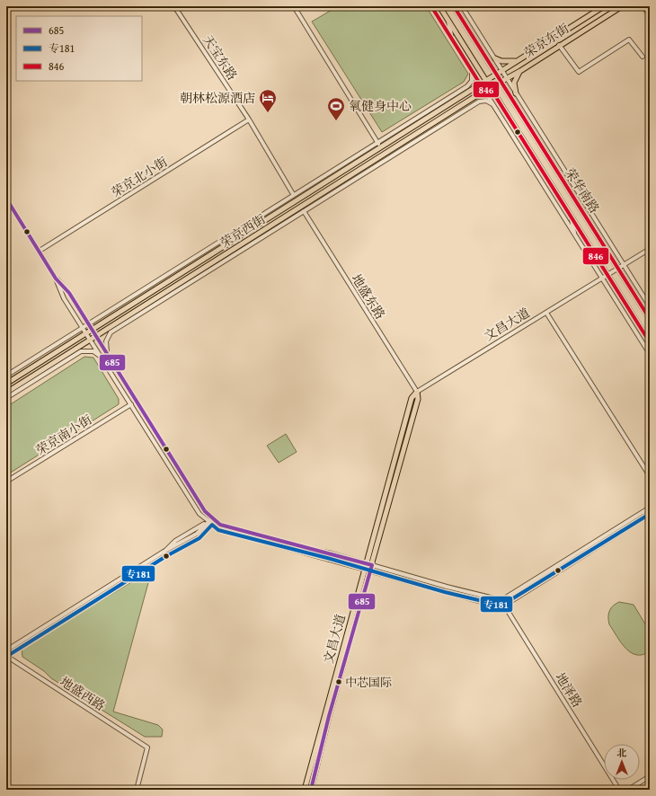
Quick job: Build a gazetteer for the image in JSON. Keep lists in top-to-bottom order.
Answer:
{
  "streets": {
    "main road": [
      "荣京东街",
      "荣华南路",
      "荣京西街",
      "文昌大道"
    ],
    "street": [
      "天宝东路",
      "荣京北小街",
      "地盛东路",
      "荣京南小街",
      "地泽路",
      "地盛西路"
    ]
  },
  "crossings": [
    ["荣京东街", "荣华南路"],
    ["荣京东街", "荣京西街"],
    ["天宝东路", "荣京北小街"],
    ["荣华南路", "荣京西街"],
    ["荣华南路", "文昌大道"],
    ["地盛东路", "文昌大道"]
  ],
  "places": {
    "hotel": ["朝林松源酒店"],
    "sports": ["氧健身中心"],
    "other": ["中芯国际"]
  },
  "lines": ["transit line 846", "transit line 685", "transit line 专181"],
  "legend": ["685", "专181", "846"],
  "north": "top"
}
